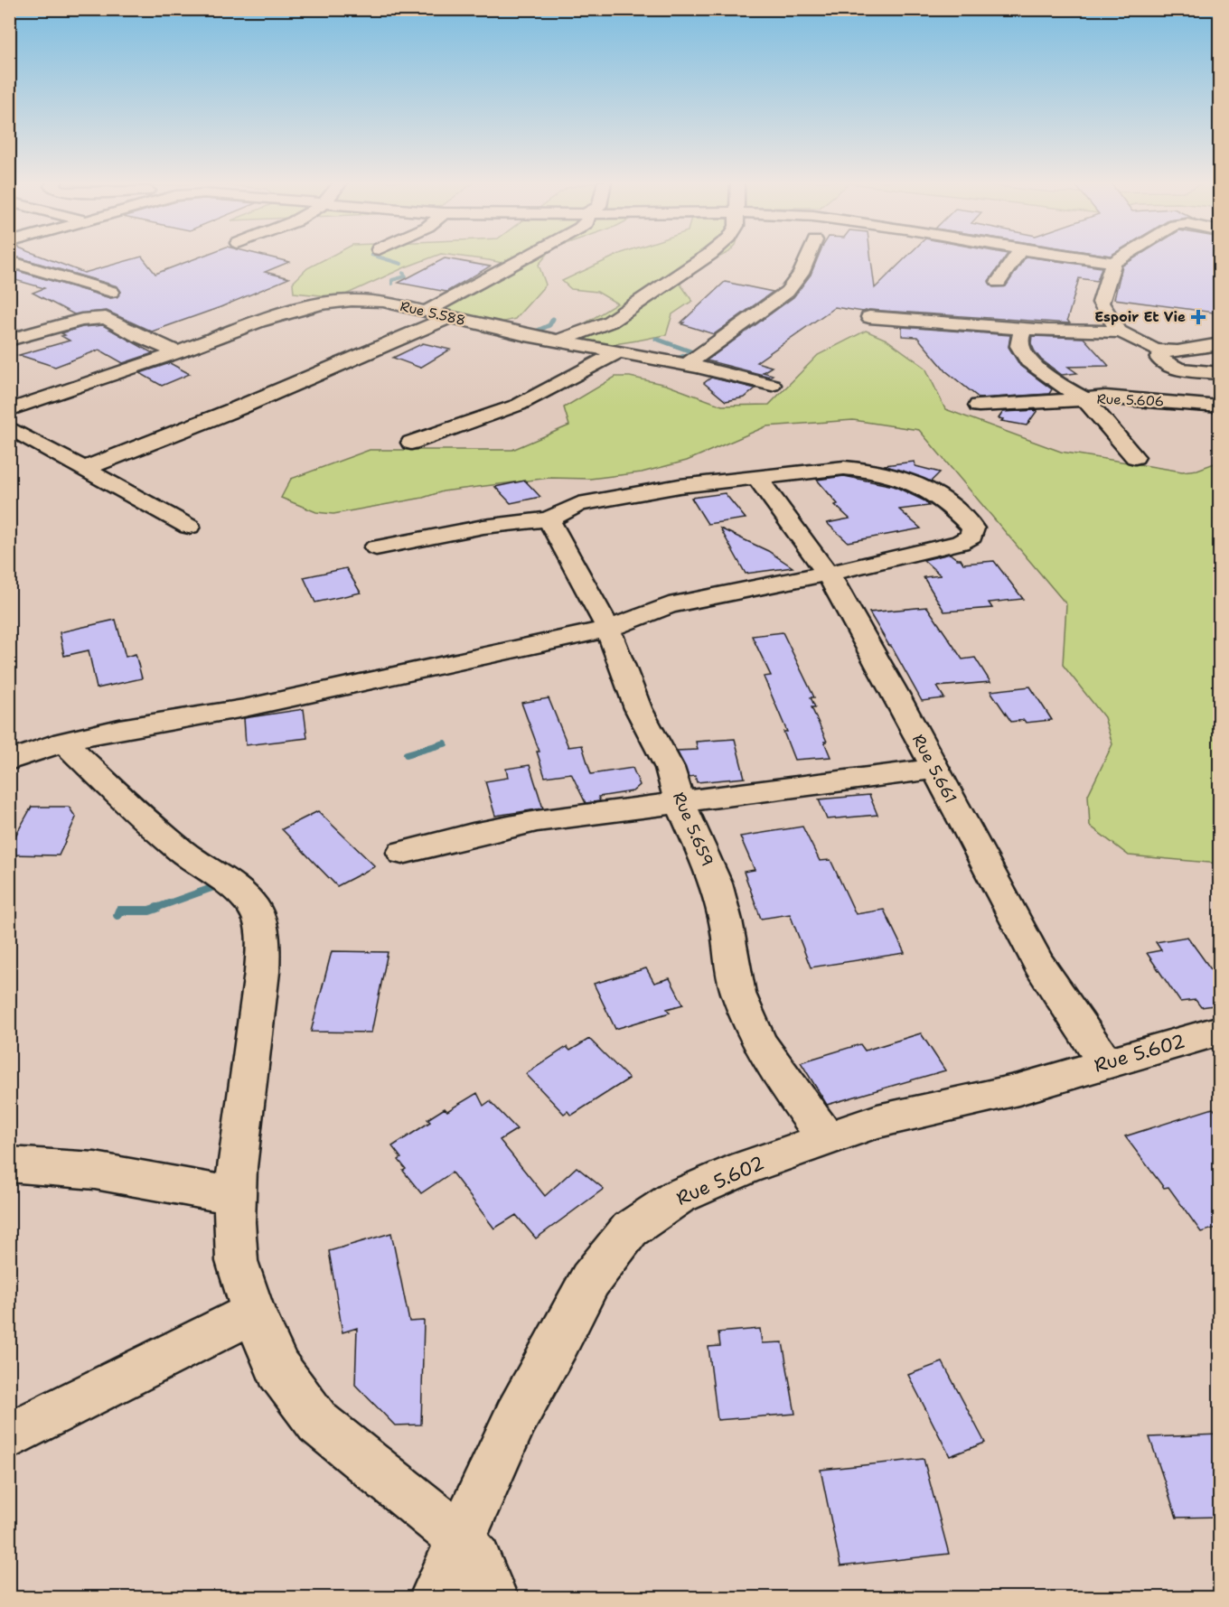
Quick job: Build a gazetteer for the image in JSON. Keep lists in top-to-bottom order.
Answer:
{
  "streets": {
    "street": [
      "Rue 5.588",
      "Rue 5.606",
      "Rue 5.661",
      "Rue 5.659",
      "Rue 5.602"
    ]
  },
  "crossings": [
    ["Rue 5.661", "Rue 5.602"],
    ["Rue 5.659", "Rue 5.602"]
  ],
  "places": {
    "health": ["Espoir Et Vie"]
  }
}
